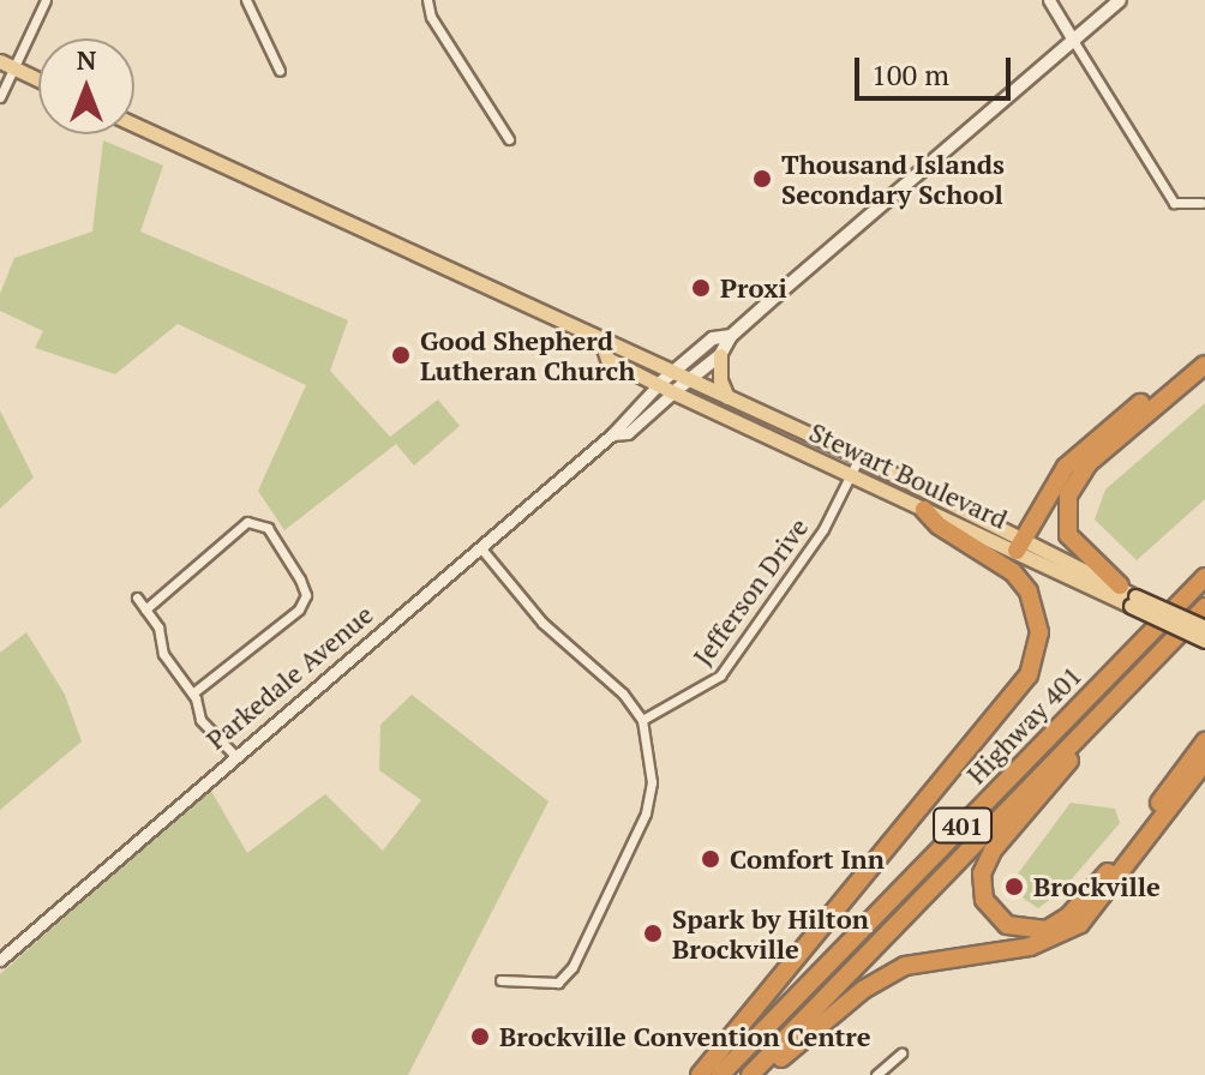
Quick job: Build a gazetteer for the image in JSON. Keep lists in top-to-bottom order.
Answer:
{
  "streets": {
    "highway": ["Highway 401", "401"],
    "main road": ["Stewart Boulevard", "Parkedale Avenue"],
    "street": ["Jefferson Drive"]
  },
  "crossings": [
    ["Stewart Boulevard", "Jefferson Drive"],
    ["Stewart Boulevard", "Parkedale Avenue"]
  ],
  "places": [
    "Thousand Islands Secondary School",
    "Proxi",
    "Good Shepherd Lutheran Church",
    "Comfort Inn",
    "Brockville",
    "Spark by Hilton Brockville",
    "Brockville Convention Centre"
  ],
  "scale_bar": "100 m",
  "north": "top"
}
